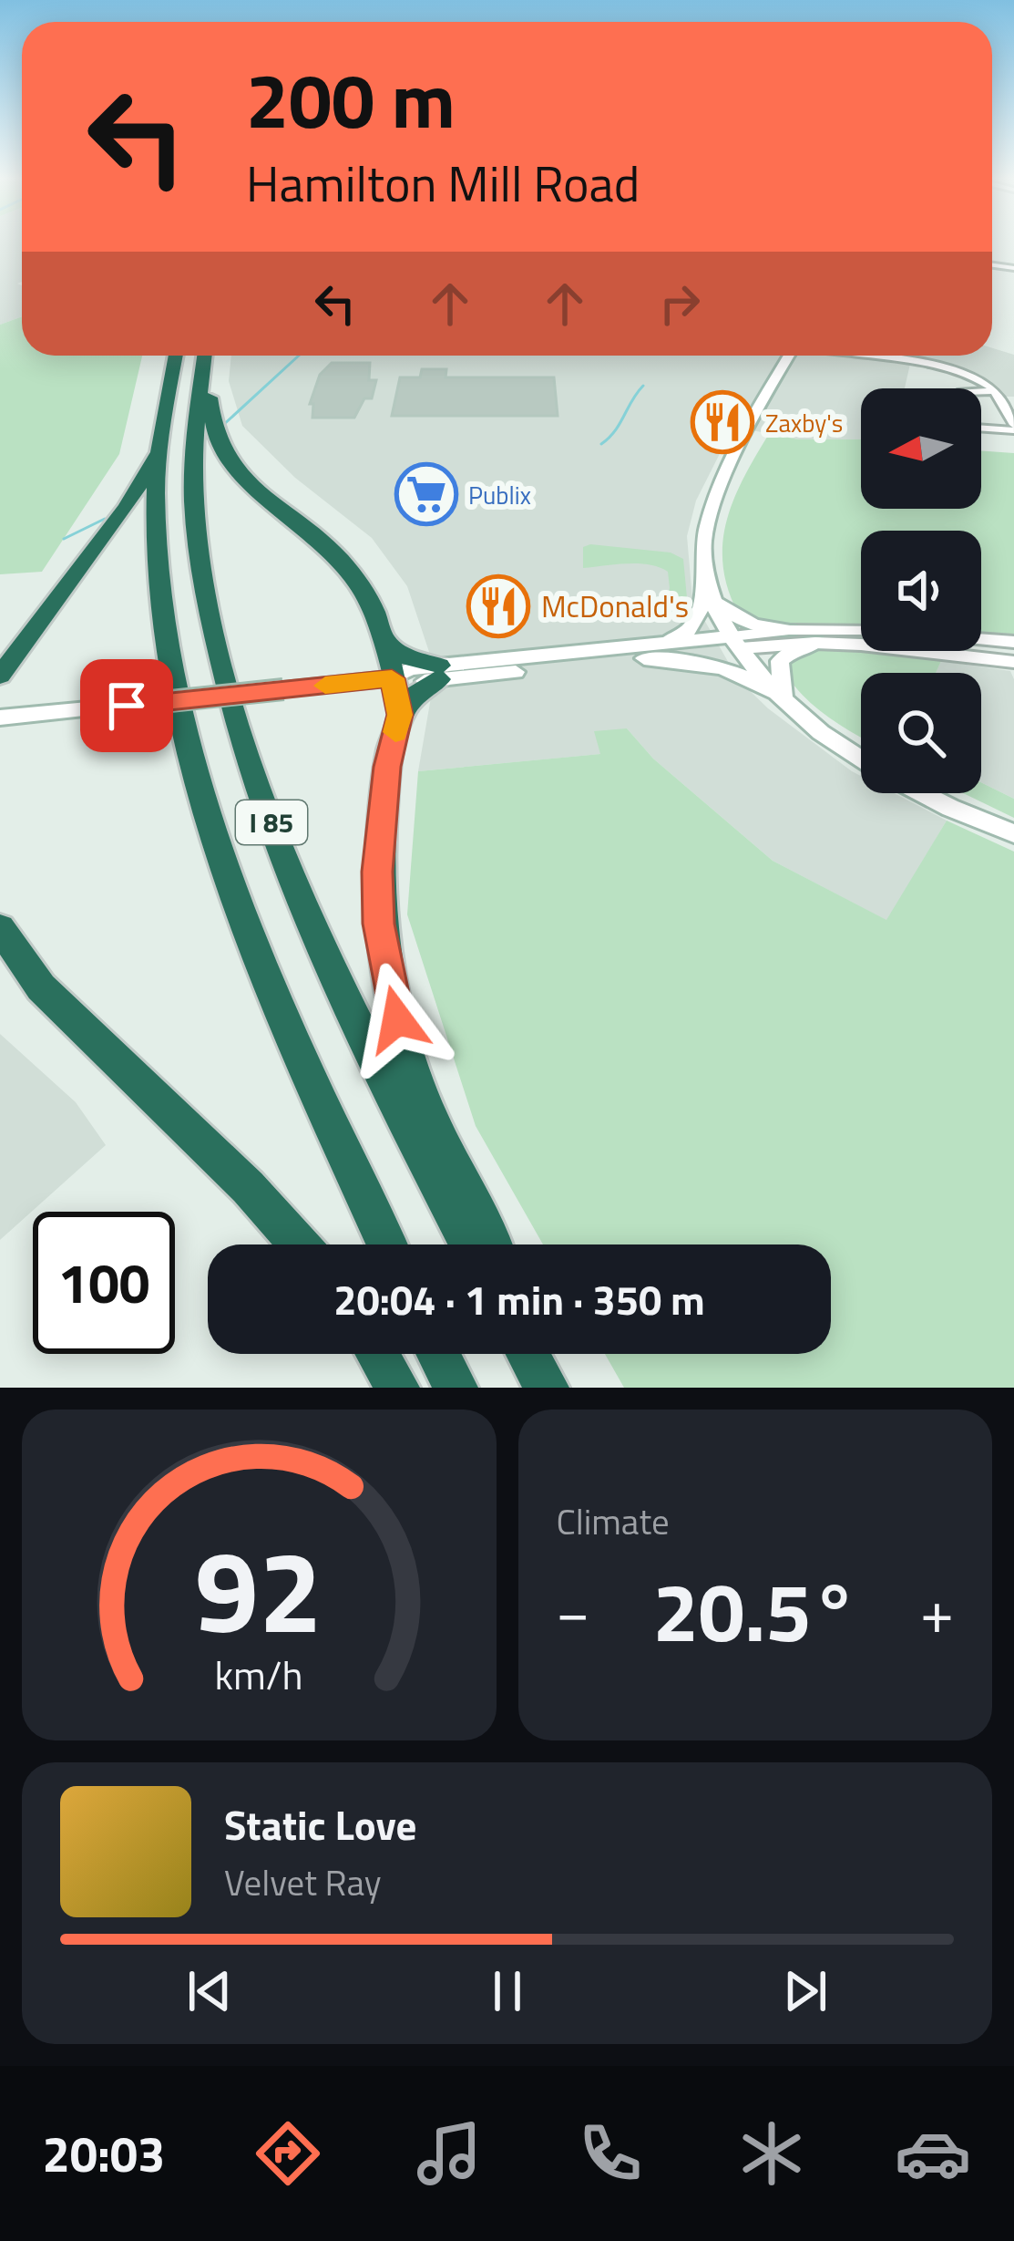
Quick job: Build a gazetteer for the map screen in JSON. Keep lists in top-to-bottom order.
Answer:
{
  "streets": {
    "highway": ["I 85"]
  },
  "places": {
    "restaurant": ["Zaxby's", "McDonald's"],
    "supermarket": ["Publix"]
  },
  "north": "left",
  "page": {
    "turn": ["200 m", "Hamilton Mill Road"],
    "limit": "100",
    "trip": "20:04 · 1 min · 350 m",
    "tile": "Climate",
    "heat": ["−", "20.5°", "+"],
    "song": ["Static Love", "Velvet Ray"],
    "tabs": "20:03",
    "gauge": ["92", "km/h"]
  }
}
